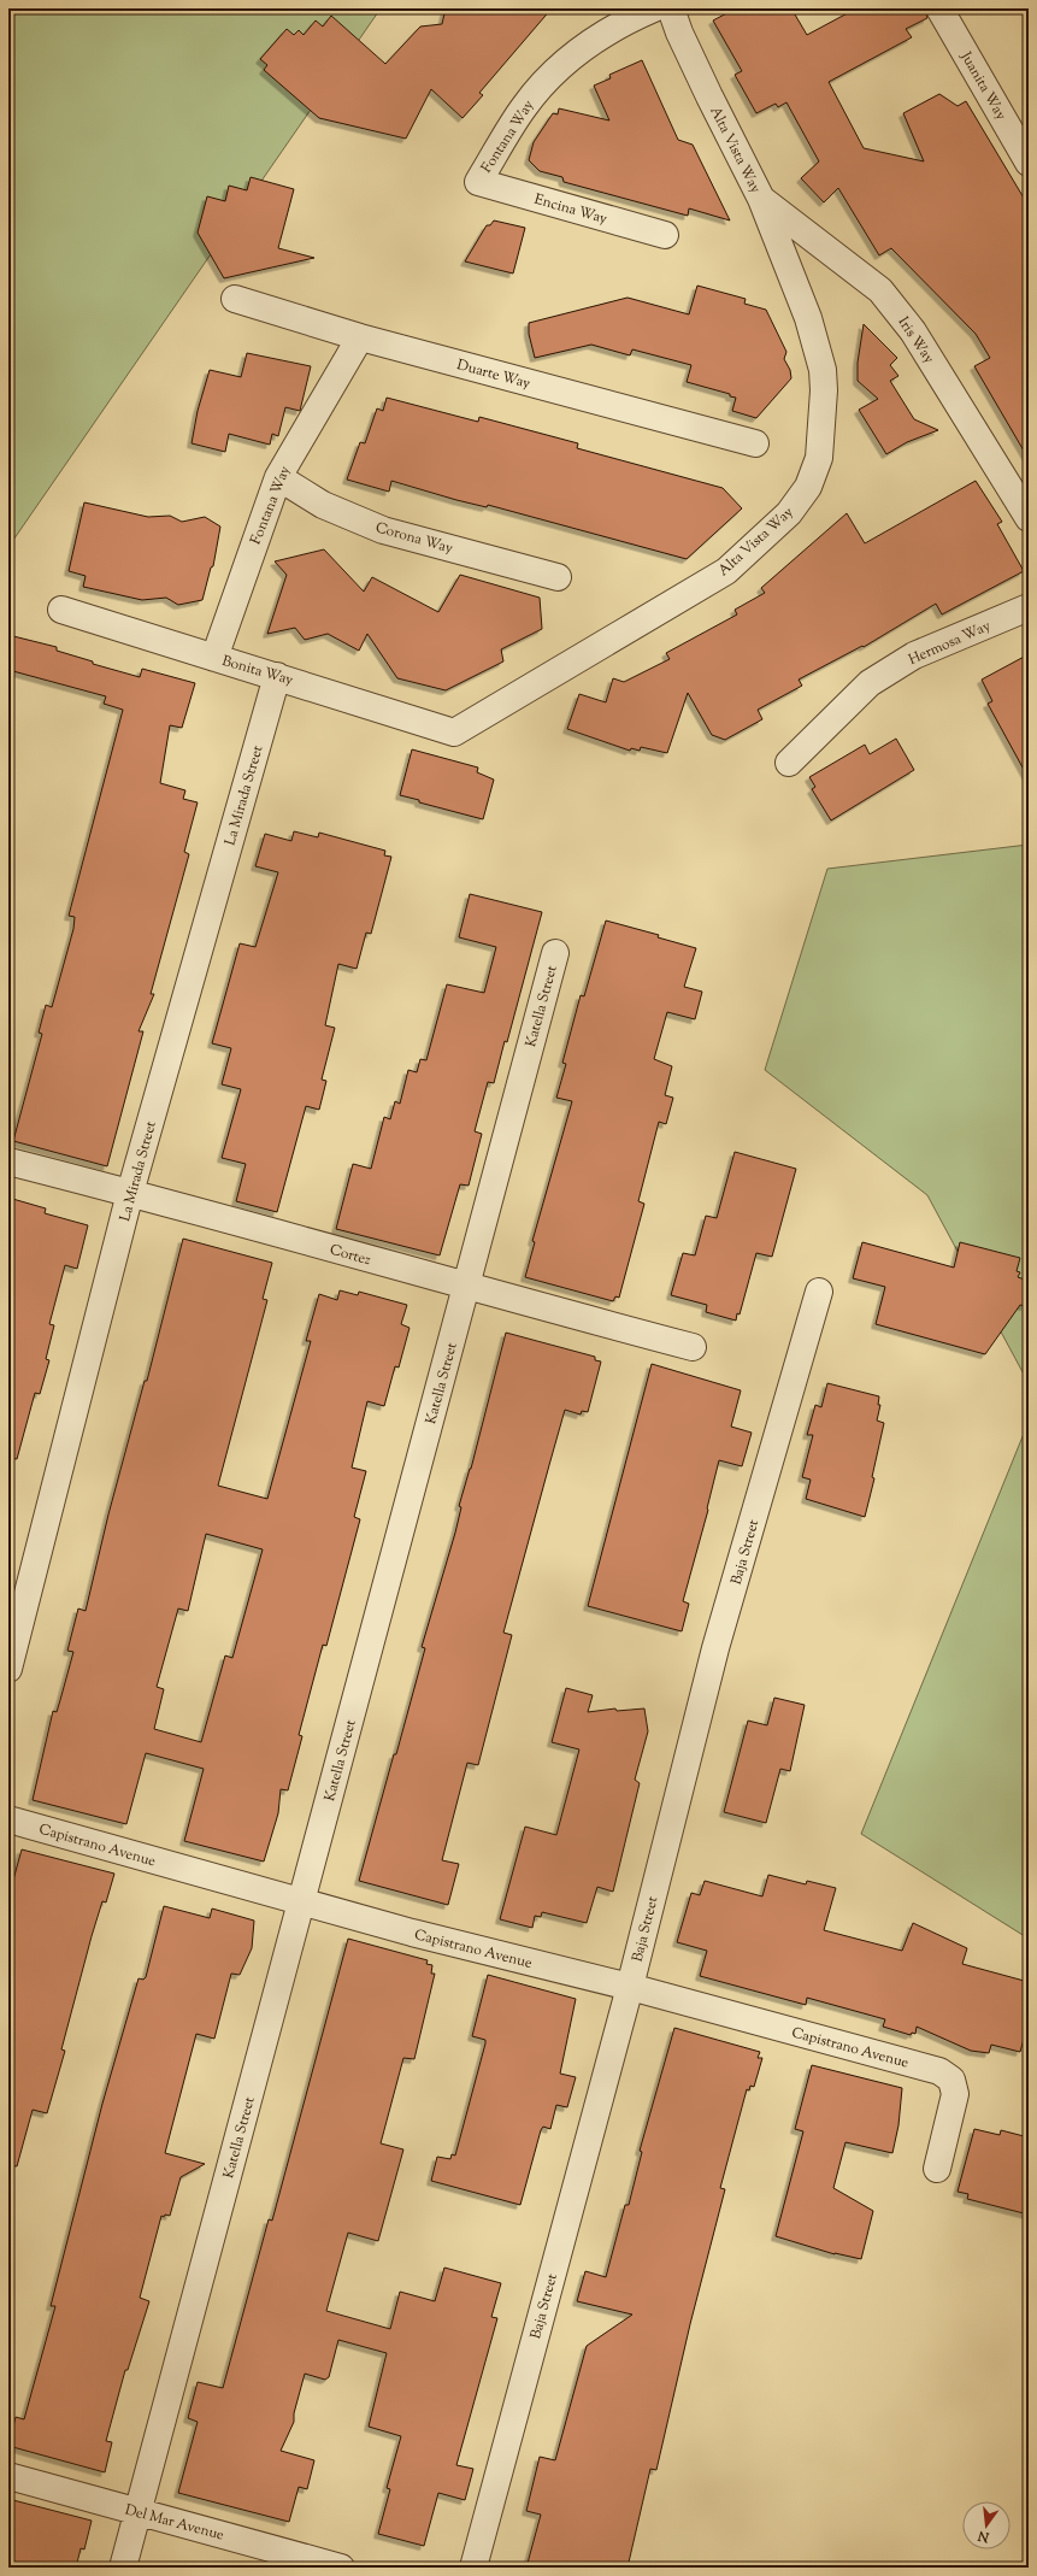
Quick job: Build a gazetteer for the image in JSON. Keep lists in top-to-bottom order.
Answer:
{
  "streets": {
    "street": [
      "Juanita Way",
      "Fontana Way",
      "Alta Vista Way",
      "Encina Way",
      "Iris Way",
      "Duarte Way",
      "Corona Way",
      "Hermosa Way",
      "Bonita Way",
      "La Mirada Street",
      "Katella Street",
      "Cortez",
      "Baja Street",
      "Capistrano Avenue",
      "Del Mar Avenue"
    ]
  },
  "crossings": [
    ["Fontana Way", "Encina Way"],
    ["Fontana Way", "Duarte Way"],
    ["Fontana Way", "Corona Way"],
    ["Fontana Way", "Bonita Way"],
    ["Alta Vista Way", "Iris Way"],
    ["Alta Vista Way", "Bonita Way"],
    ["Bonita Way", "La Mirada Street"],
    ["La Mirada Street", "Cortez"],
    ["Katella Street", "Cortez"],
    ["Katella Street", "Capistrano Avenue"],
    ["Katella Street", "Del Mar Avenue"],
    ["Baja Street", "Capistrano Avenue"]
  ],
  "north": "bottom"
}
